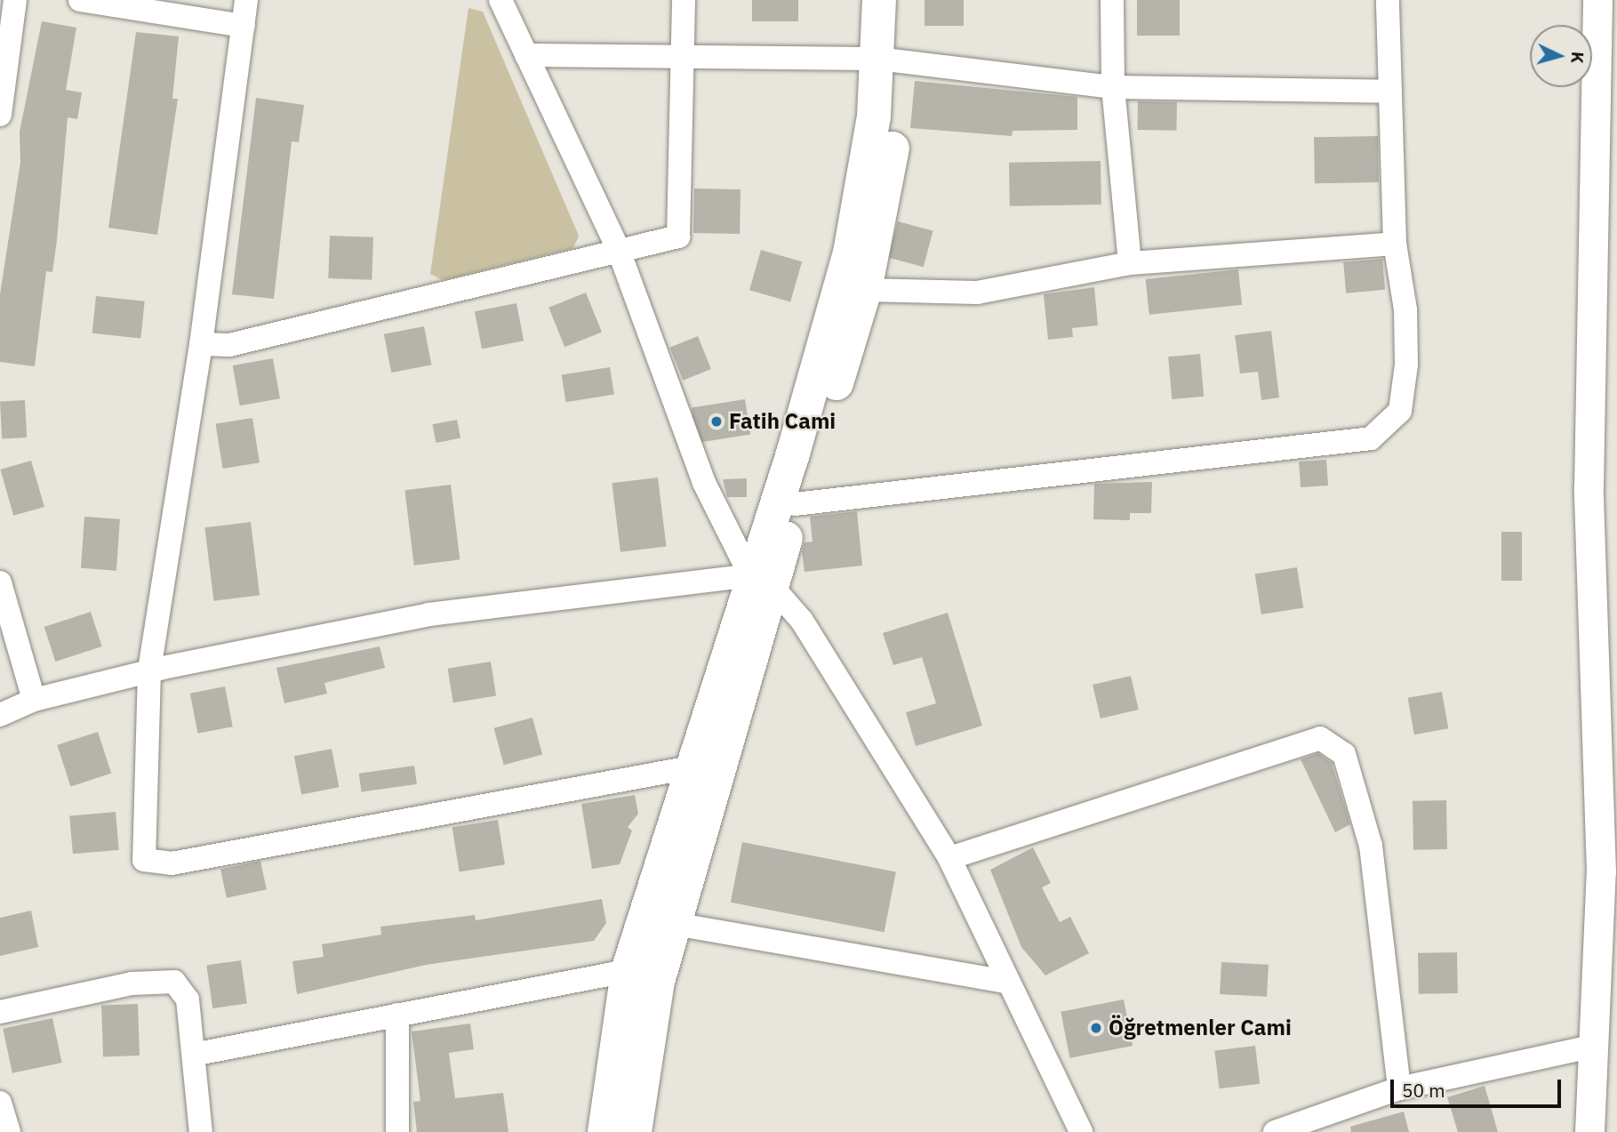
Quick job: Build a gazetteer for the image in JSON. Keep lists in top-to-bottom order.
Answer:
{
  "places": ["Fatih Cami", "Öğretmenler Cami"],
  "scale_bar": "50 m",
  "north": "right"
}
